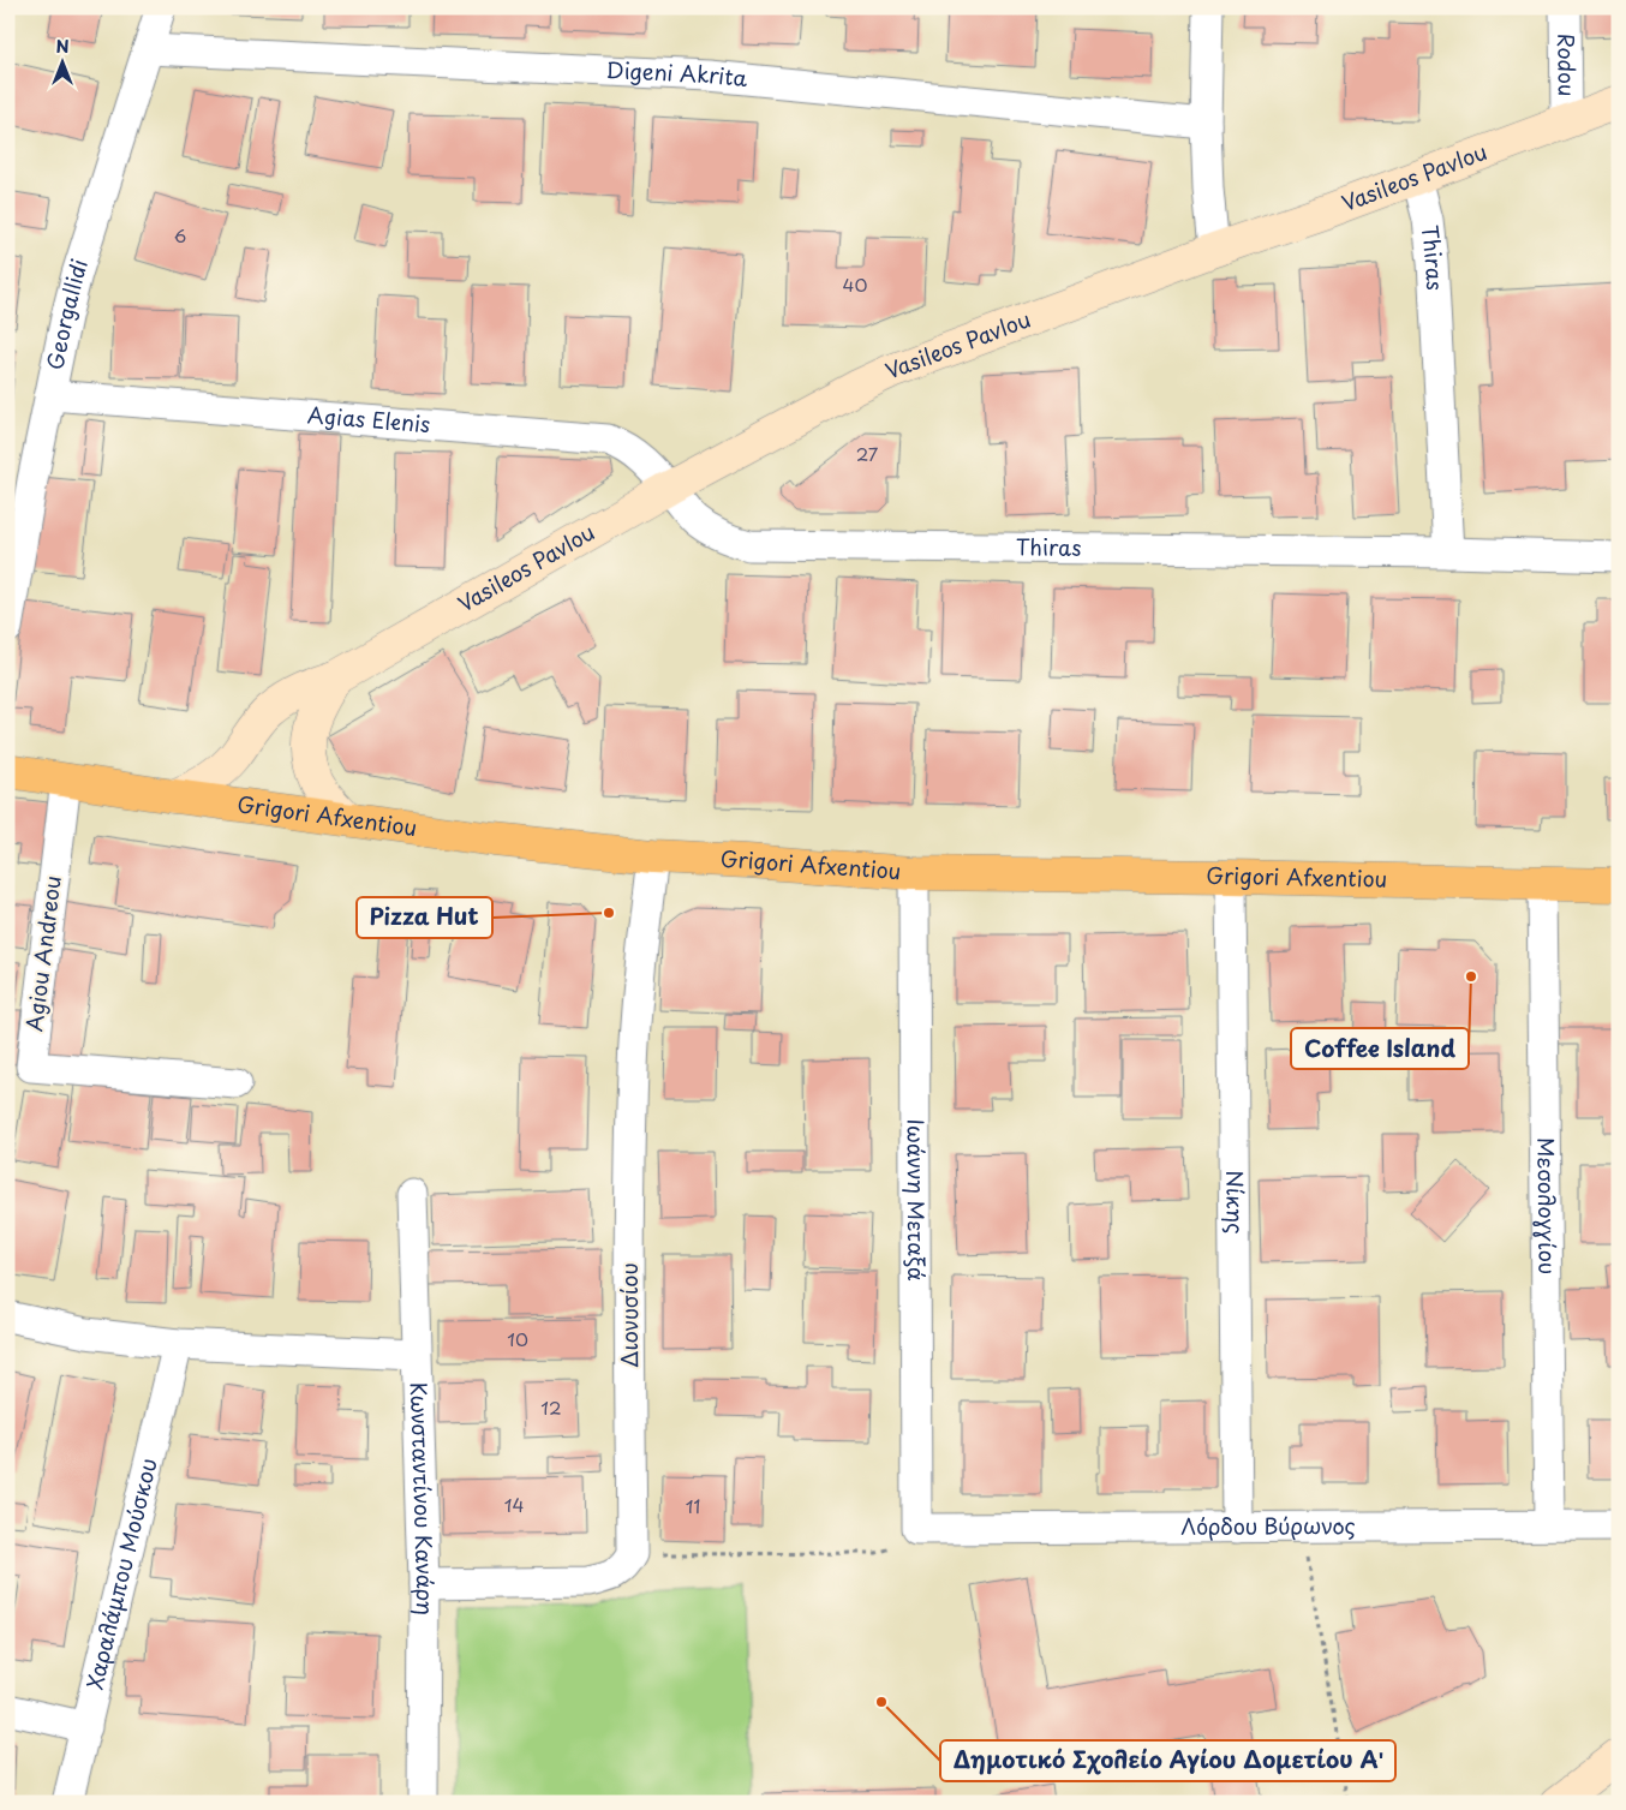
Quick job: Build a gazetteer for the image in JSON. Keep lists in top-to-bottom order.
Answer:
{
  "streets": {
    "main road": ["Grigori Afxentiou"],
    "street": [
      "Rodou",
      "Digeni Akrita",
      "Vasileos Pavlou",
      "Thiras",
      "Georgallidi",
      "Agias Elenis",
      "Agiou Andreou",
      "Ιωάννη Μεταξά",
      "Νίκης",
      "Μεσολογγίου",
      "Διονυσίου",
      "Κωνσταντίνου Κανάρη",
      "Λόρδου Βύρωνος",
      "Χαραλάμπου Μούσκου"
    ]
  },
  "crossings": [
    ["Rodou", "Vasileos Pavlou"],
    ["Digeni Akrita", "Georgallidi"],
    ["Vasileos Pavlou", "Thiras"],
    ["Vasileos Pavlou", "Agias Elenis"],
    ["Vasileos Pavlou", "Grigori Afxentiou"],
    ["Thiras", "Agias Elenis"],
    ["Georgallidi", "Agias Elenis"],
    ["Grigori Afxentiou", "Agiou Andreou"],
    ["Grigori Afxentiou", "Ιωάννη Μεταξά"],
    ["Grigori Afxentiou", "Νίκης"],
    ["Grigori Afxentiou", "Μεσολογγίου"],
    ["Grigori Afxentiou", "Διονυσίου"],
    ["Ιωάννη Μεταξά", "Λόρδου Βύρωνος"],
    ["Νίκης", "Λόρδου Βύρωνος"],
    ["Μεσολογγίου", "Λόρδου Βύρωνος"]
  ],
  "places": ["Pizza Hut", "Coffee Island", "Δημοτικό Σχολείο Αγίου Δομετίου Αʹ"],
  "house_numbers": [
    "6",
    "40",
    "27",
    "10",
    "12",
    "14",
    "11"
  ],
  "north": "top"
}
